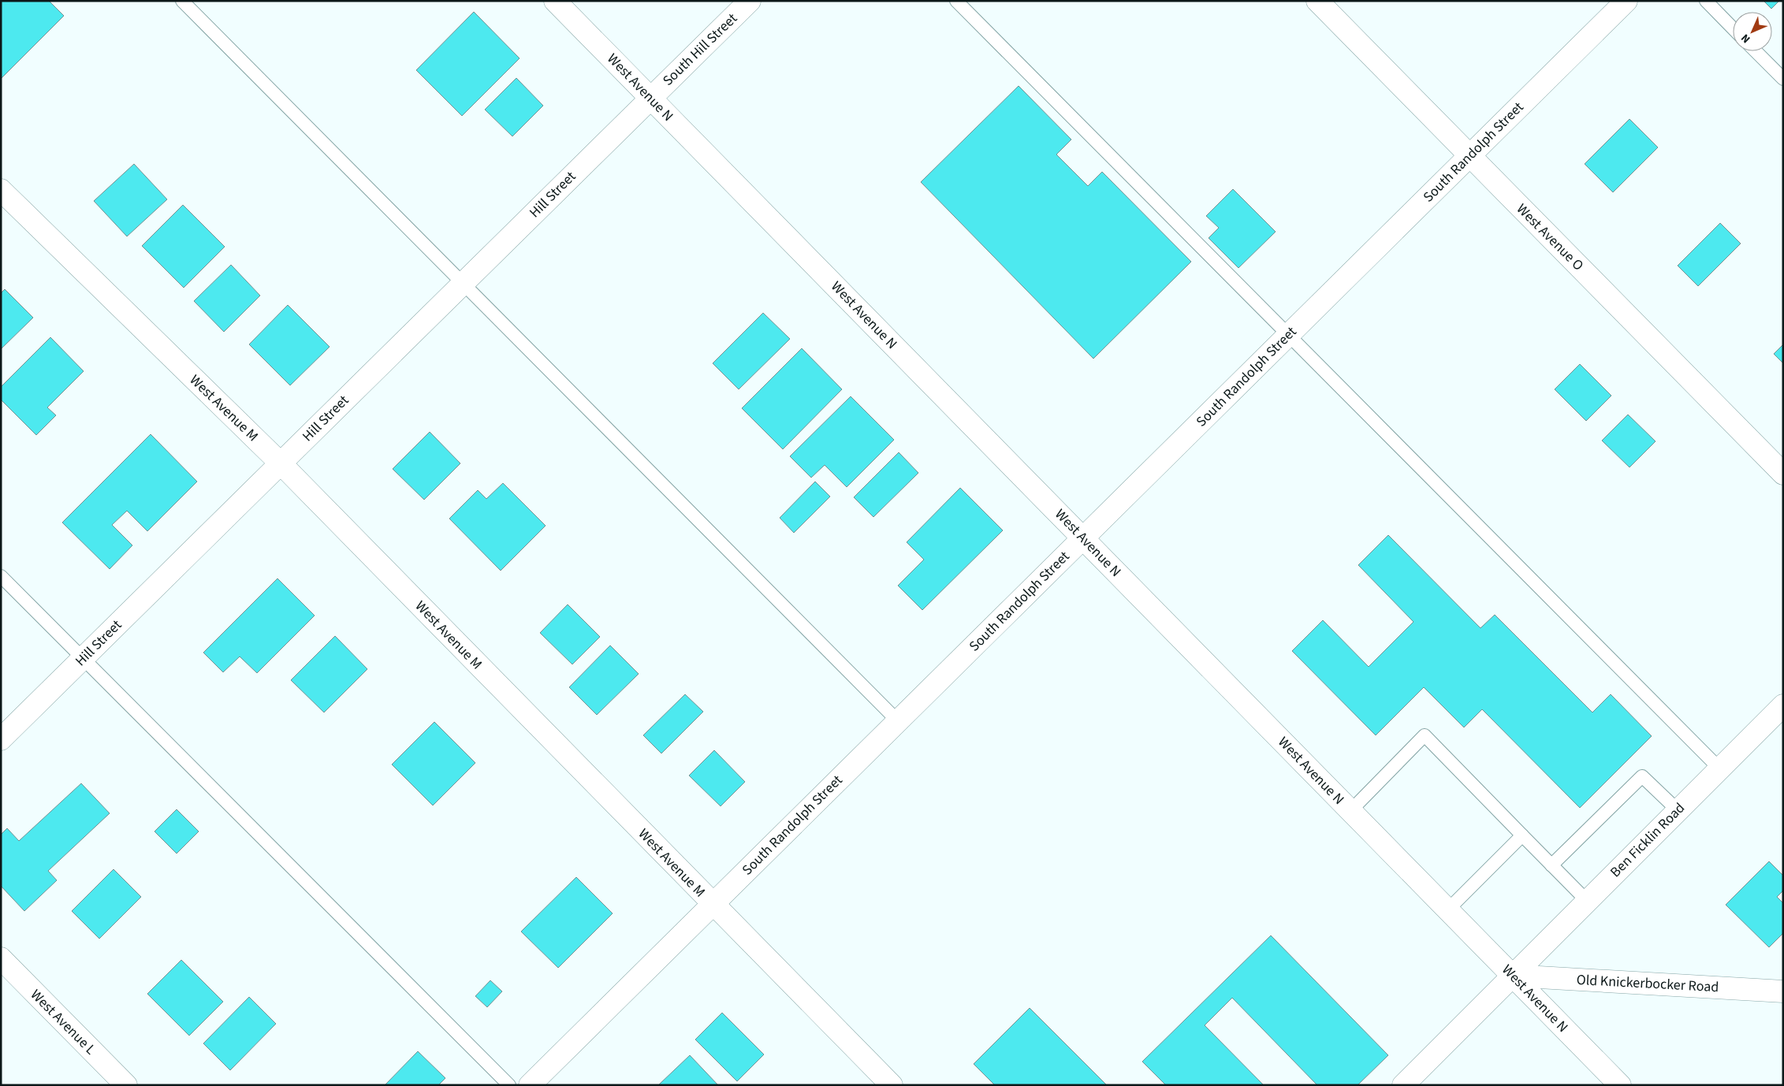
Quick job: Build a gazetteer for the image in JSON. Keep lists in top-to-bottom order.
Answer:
{
  "streets": {
    "street": [
      "South Hill Street",
      "West Avenue N",
      "South Randolph Street",
      "Hill Street",
      "West Avenue O",
      "West Avenue M",
      "Ben Ficklin Road",
      "Old Knickerbocker Road",
      "West Avenue L"
    ]
  },
  "crossings": [
    ["South Hill Street", "West Avenue N"],
    ["South Hill Street", "Hill Street"],
    ["West Avenue N", "South Randolph Street"],
    ["West Avenue N", "Hill Street"],
    ["West Avenue N", "Ben Ficklin Road"],
    ["West Avenue N", "Old Knickerbocker Road"],
    ["South Randolph Street", "West Avenue O"],
    ["South Randolph Street", "West Avenue M"],
    ["Hill Street", "West Avenue M"],
    ["Ben Ficklin Road", "Old Knickerbocker Road"]
  ],
  "north": "bottom left"
}
